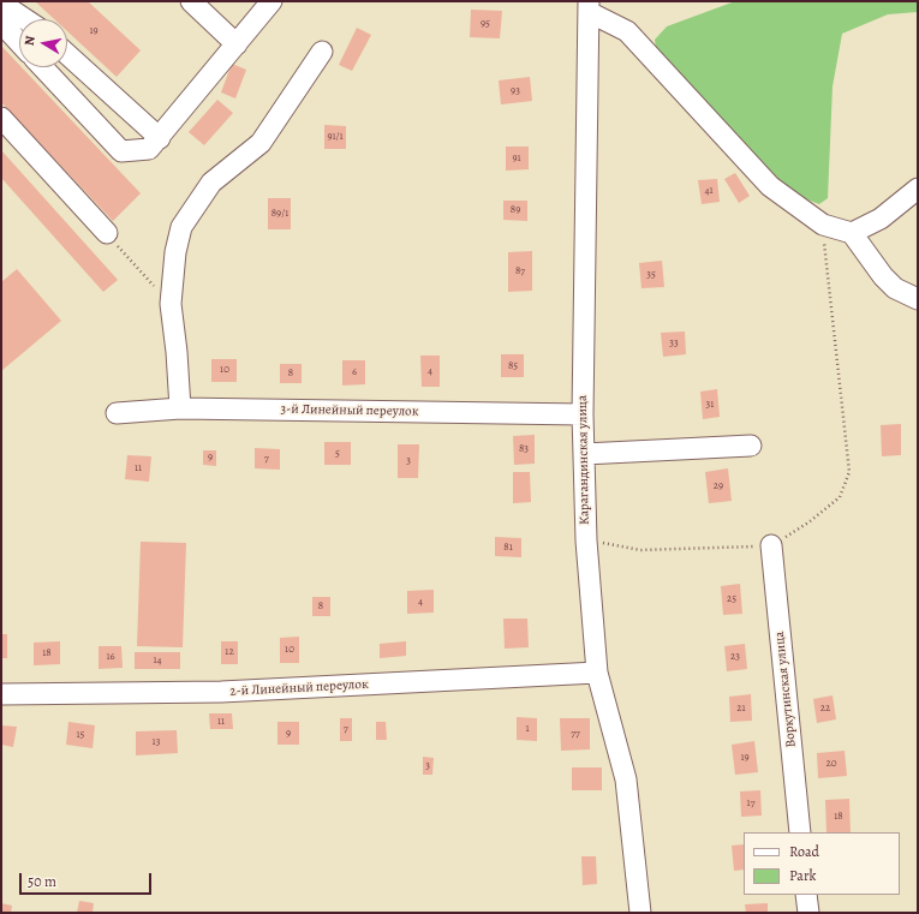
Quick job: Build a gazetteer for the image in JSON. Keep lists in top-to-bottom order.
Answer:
{
  "streets": {
    "street": [
      "3-й Линейный переулок",
      "Карагандинская улица",
      "2-й Линейный переулок",
      "Воркутинская улица"
    ]
  },
  "crossings": [
    ["3-й Линейный переулок", "Карагандинская улица"],
    ["Карагандинская улица", "2-й Линейный переулок"]
  ],
  "house_numbers": [
    "95",
    "19",
    "93",
    "91/1",
    "91",
    "41",
    "89",
    "89/1",
    "87",
    "35",
    "33",
    "85",
    "10",
    "4",
    "6",
    "8",
    "31",
    "83",
    "5",
    "9",
    "7",
    "3",
    "11",
    "29",
    "81",
    "25",
    "4",
    "8",
    "10",
    "12",
    "18",
    "16",
    "23",
    "14",
    "21",
    "22",
    "11",
    "7",
    "1",
    "9",
    "77",
    "15",
    "13",
    "19",
    "20",
    "3",
    "17",
    "18"
  ],
  "legend": ["Road", "Park"],
  "scale_bar": "50 m",
  "north": "left"
}
